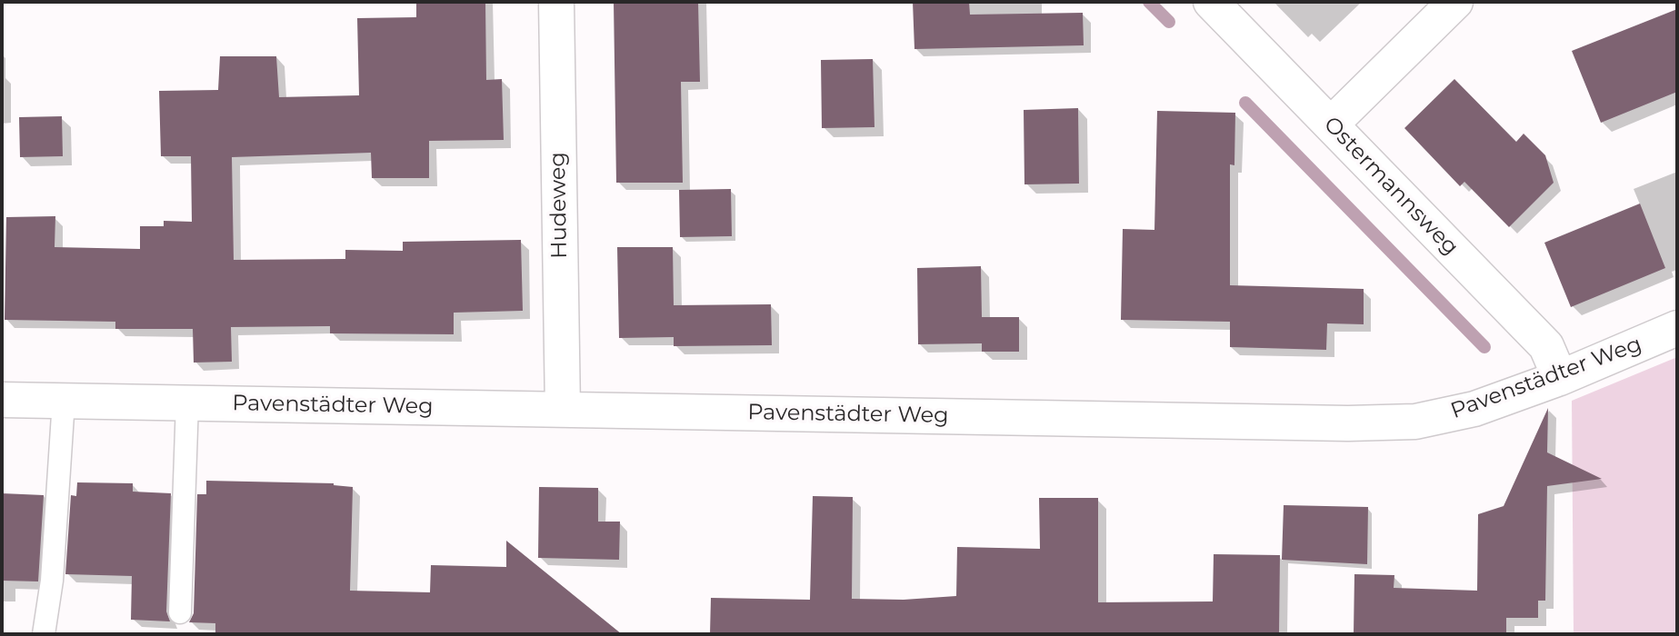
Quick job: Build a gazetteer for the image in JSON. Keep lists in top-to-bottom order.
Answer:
{
  "streets": {
    "street": ["Ostermannsweg", "Hudeweg", "Pavenstädter Weg"]
  },
  "crossings": [
    ["Ostermannsweg", "Pavenstädter Weg"],
    ["Hudeweg", "Pavenstädter Weg"]
  ]
}
